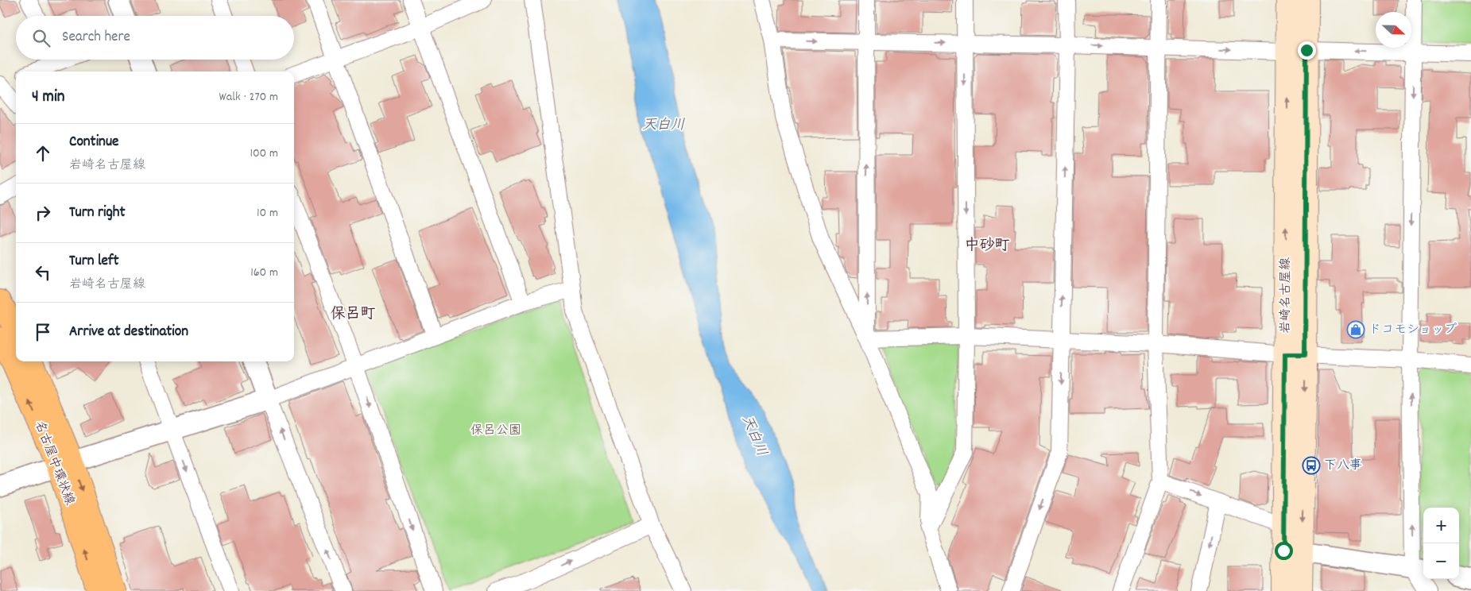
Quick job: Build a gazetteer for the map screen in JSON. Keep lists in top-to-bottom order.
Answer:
{
  "streets": {
    "main road": ["岩崎名古屋線", "名古屋中環状線"]
  },
  "districts": ["中砂町", "保呂町"],
  "water": ["天白川"],
  "parks": ["保呂公園"],
  "places": {
    "shop": ["ドコモショップ"],
    "bus stop": ["下八事"]
  },
  "north": "right",
  "page": {
    "search": "Search here",
    "heading": ["4 min", "Walk · 270 m"],
    "list": [
      ["Continue", "岩崎名古屋線", "100 m"],
      ["Turn right", "10 m"],
      ["Turn left", "岩崎名古屋線", "160 m"],
      "Arrive at destination"
    ],
    "map_buttons": ["+", "−"]
  }
}
